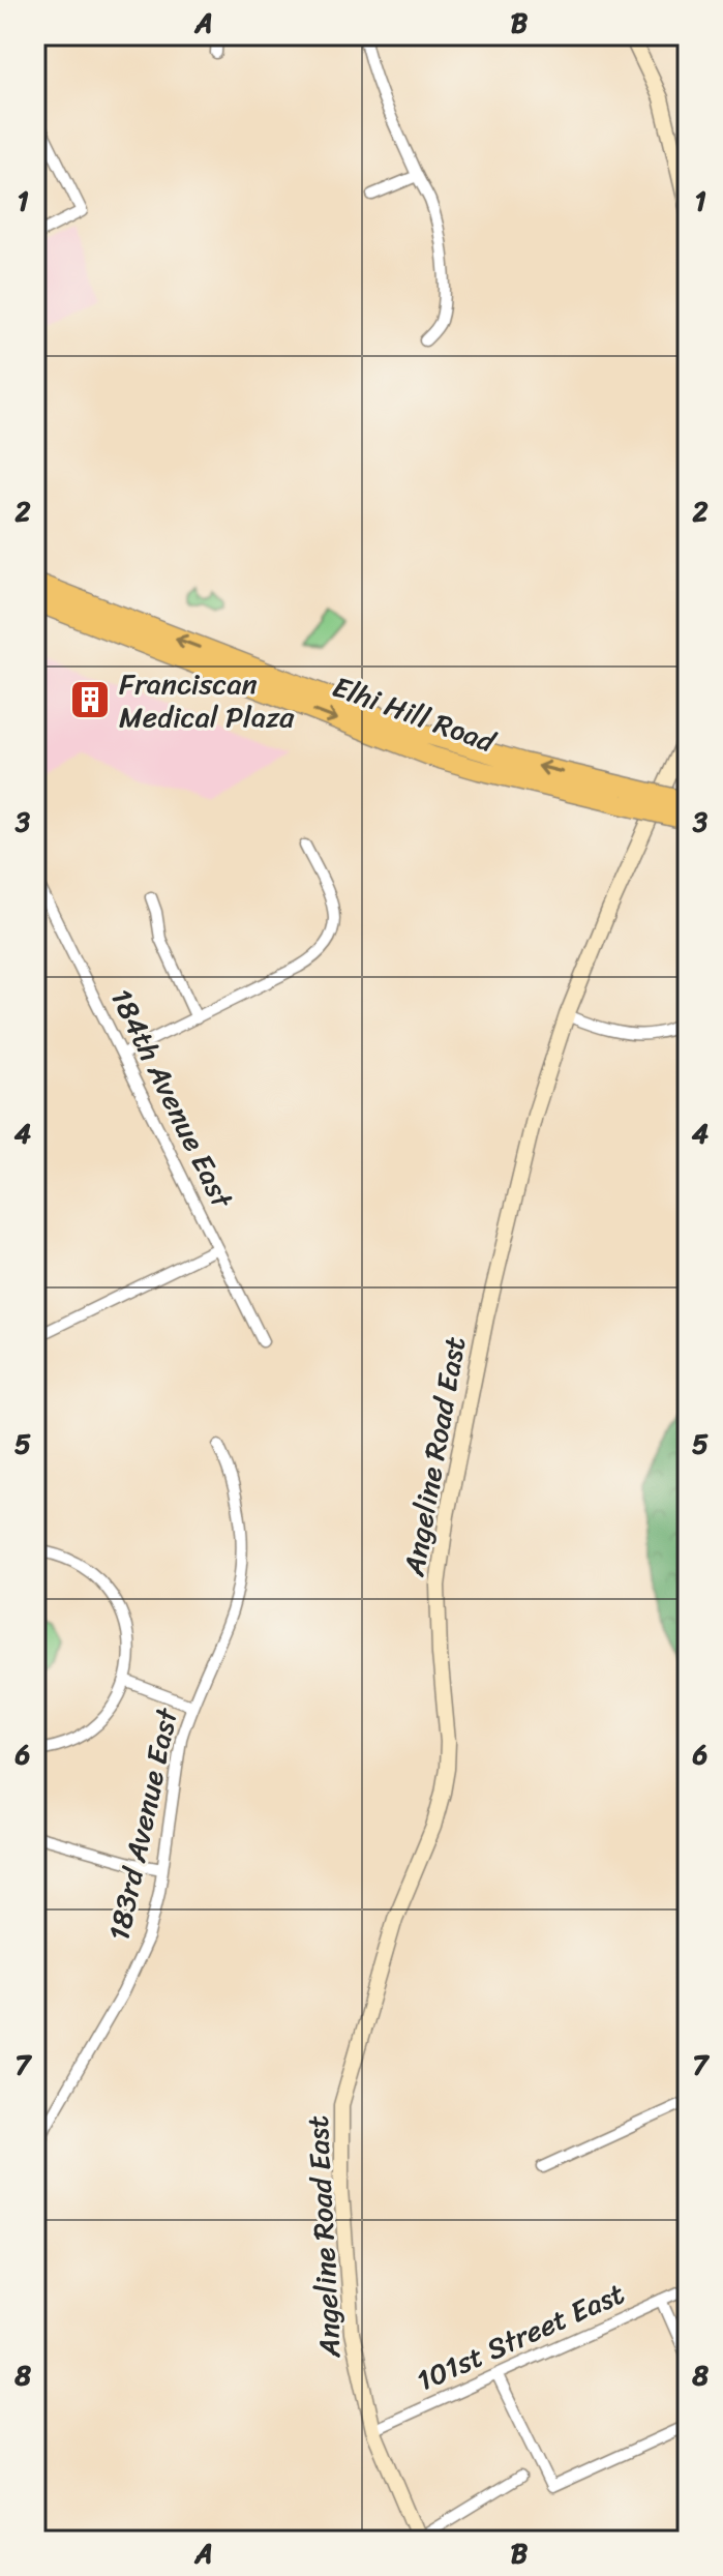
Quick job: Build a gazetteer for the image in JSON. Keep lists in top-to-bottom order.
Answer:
{
  "streets": {
    "highway": ["Elhi Hill Road"],
    "street": [
      "184th Avenue East",
      "Angeline Road East",
      "183rd Avenue East",
      "101st Street East"
    ]
  },
  "crossings": [
    ["Angeline Road East", "101st Street East"]
  ],
  "places": {
    "building": ["Franciscan Medical Plaza"]
  },
  "grid": {
    "columns": ["A", "B"],
    "rows": [
      "1",
      "2",
      "3",
      "4",
      "5",
      "6",
      "7",
      "8"
    ]
  }
}
